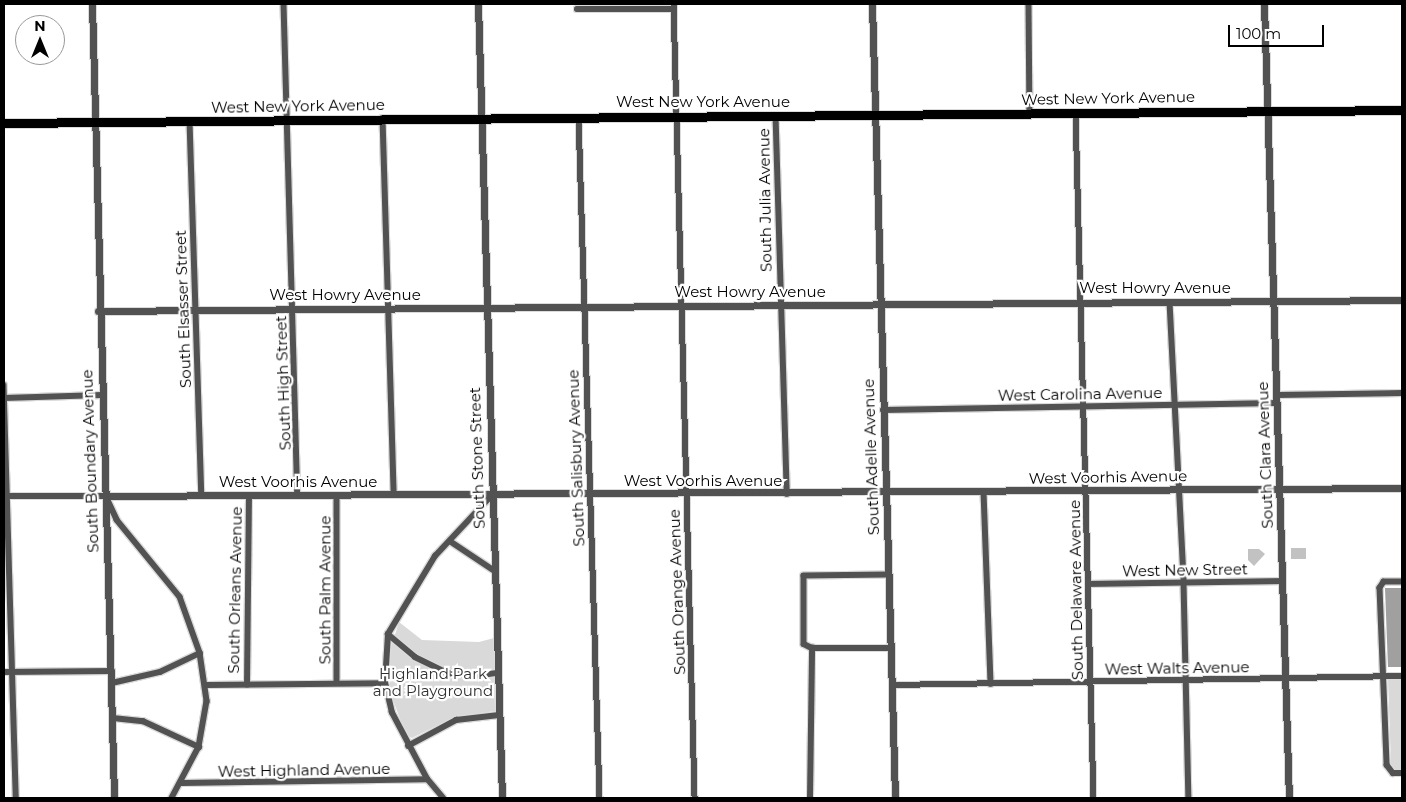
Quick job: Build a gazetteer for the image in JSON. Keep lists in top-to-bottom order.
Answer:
{
  "streets": {
    "main road": ["West New York Avenue"],
    "street": [
      "South Julia Avenue",
      "West Howry Avenue",
      "South Elsasser Street",
      "South High Street",
      "West Carolina Avenue",
      "South Clara Avenue",
      "South Adelle Avenue",
      "South Stone Street",
      "South Salisbury Avenue",
      "South Boundary Avenue",
      "West Voorhis Avenue",
      "West New Street",
      "South Orleans Avenue",
      "South Palm Avenue",
      "South Delaware Avenue",
      "South Orange Avenue",
      "West Walts Avenue",
      "West Highland Avenue"
    ]
  },
  "crossings": [
    ["West New York Avenue", "South Julia Avenue"],
    ["West New York Avenue", "South Elsasser Street"],
    ["West New York Avenue", "South High Street"],
    ["West New York Avenue", "South Clara Avenue"],
    ["West New York Avenue", "South Adelle Avenue"],
    ["West New York Avenue", "South Stone Street"],
    ["West New York Avenue", "South Salisbury Avenue"],
    ["West New York Avenue", "South Boundary Avenue"],
    ["West New York Avenue", "South Delaware Avenue"],
    ["West New York Avenue", "South Orange Avenue"],
    ["South Julia Avenue", "West Howry Avenue"],
    ["South Julia Avenue", "West Voorhis Avenue"],
    ["West Howry Avenue", "South Elsasser Street"],
    ["West Howry Avenue", "South High Street"],
    ["West Howry Avenue", "South Clara Avenue"],
    ["West Howry Avenue", "South Adelle Avenue"],
    ["West Howry Avenue", "South Stone Street"],
    ["West Howry Avenue", "South Salisbury Avenue"],
    ["West Howry Avenue", "South Boundary Avenue"],
    ["West Howry Avenue", "South Delaware Avenue"],
    ["West Howry Avenue", "South Orange Avenue"],
    ["South Elsasser Street", "West Voorhis Avenue"],
    ["South High Street", "West Voorhis Avenue"],
    ["West Carolina Avenue", "South Clara Avenue"],
    ["West Carolina Avenue", "South Adelle Avenue"],
    ["West Carolina Avenue", "South Delaware Avenue"],
    ["South Clara Avenue", "West Voorhis Avenue"],
    ["South Clara Avenue", "West New Street"],
    ["South Clara Avenue", "West Walts Avenue"],
    ["South Adelle Avenue", "West Voorhis Avenue"],
    ["South Adelle Avenue", "West Walts Avenue"],
    ["South Stone Street", "West Voorhis Avenue"],
    ["South Salisbury Avenue", "West Voorhis Avenue"],
    ["South Boundary Avenue", "West Voorhis Avenue"],
    ["West Voorhis Avenue", "South Orleans Avenue"],
    ["West Voorhis Avenue", "South Palm Avenue"],
    ["West Voorhis Avenue", "South Delaware Avenue"],
    ["West Voorhis Avenue", "South Orange Avenue"],
    ["West New Street", "South Delaware Avenue"],
    ["South Delaware Avenue", "West Walts Avenue"]
  ],
  "parks": ["Highland Park and Playground"],
  "scale_bar": "100 m",
  "north": "top"
}
